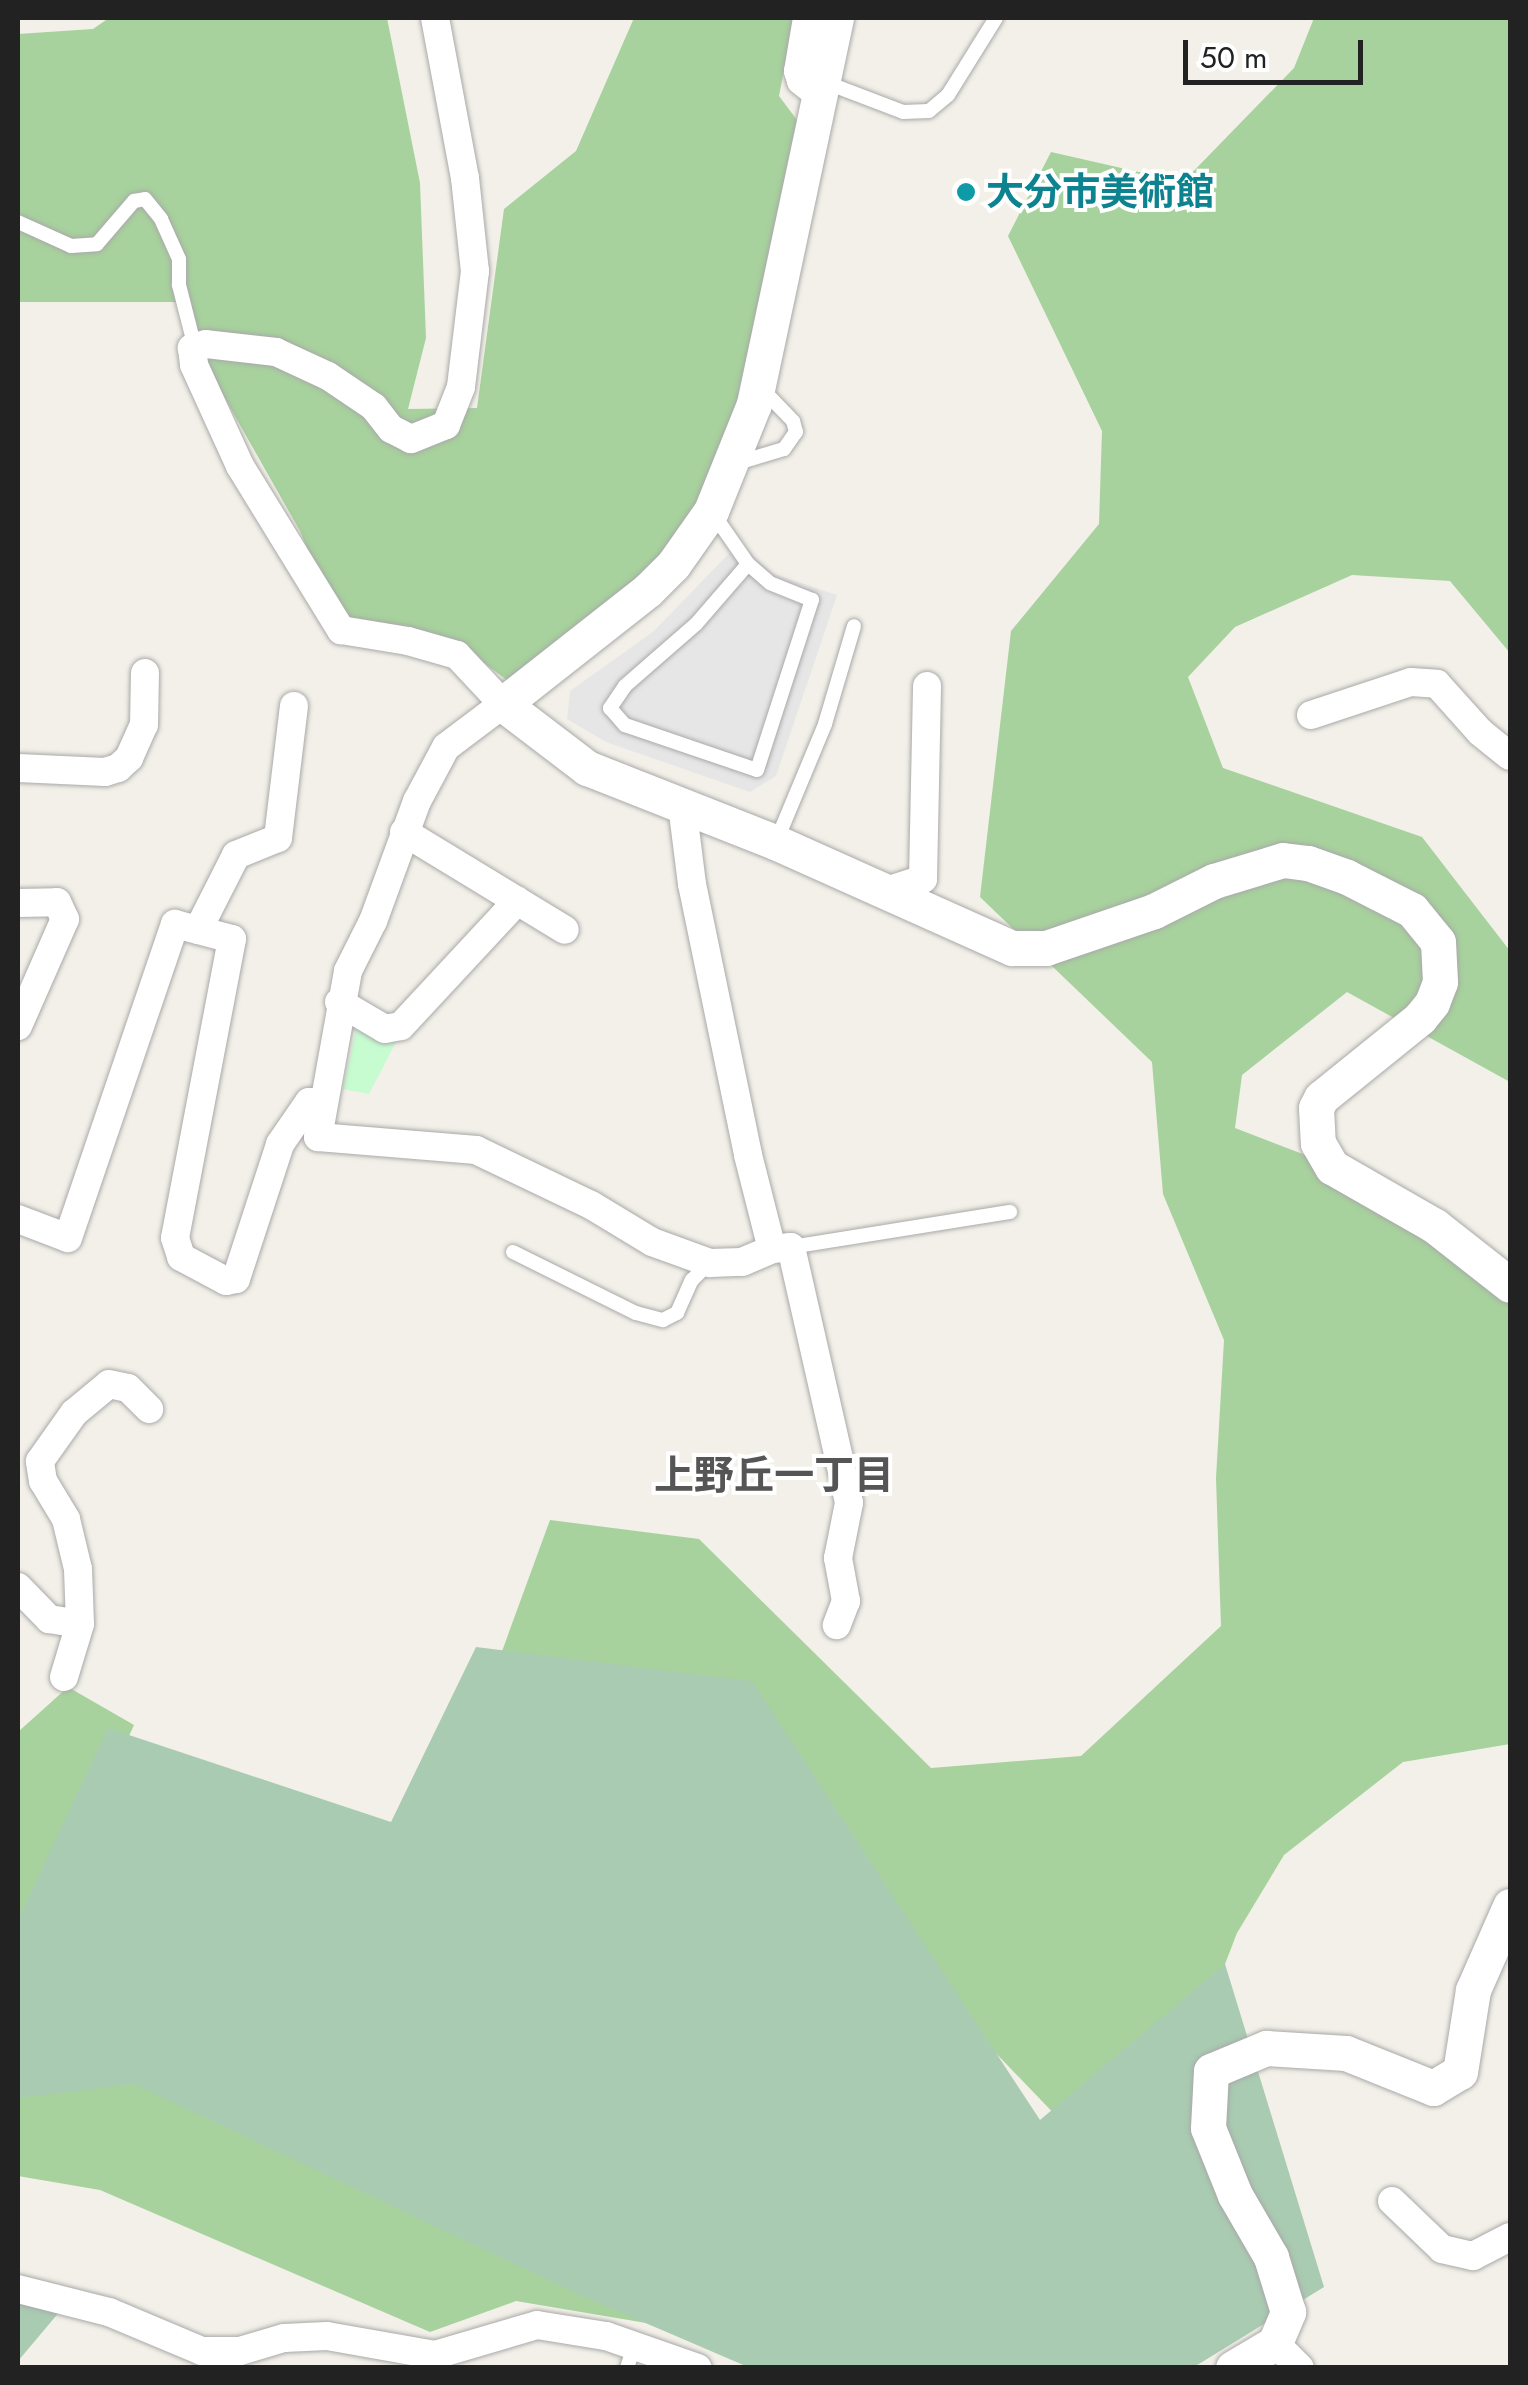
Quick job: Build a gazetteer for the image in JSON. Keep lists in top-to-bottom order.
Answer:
{
  "districts": ["上野丘一丁目"],
  "places": ["大分市美術館"],
  "scale_bar": "50 m"
}
